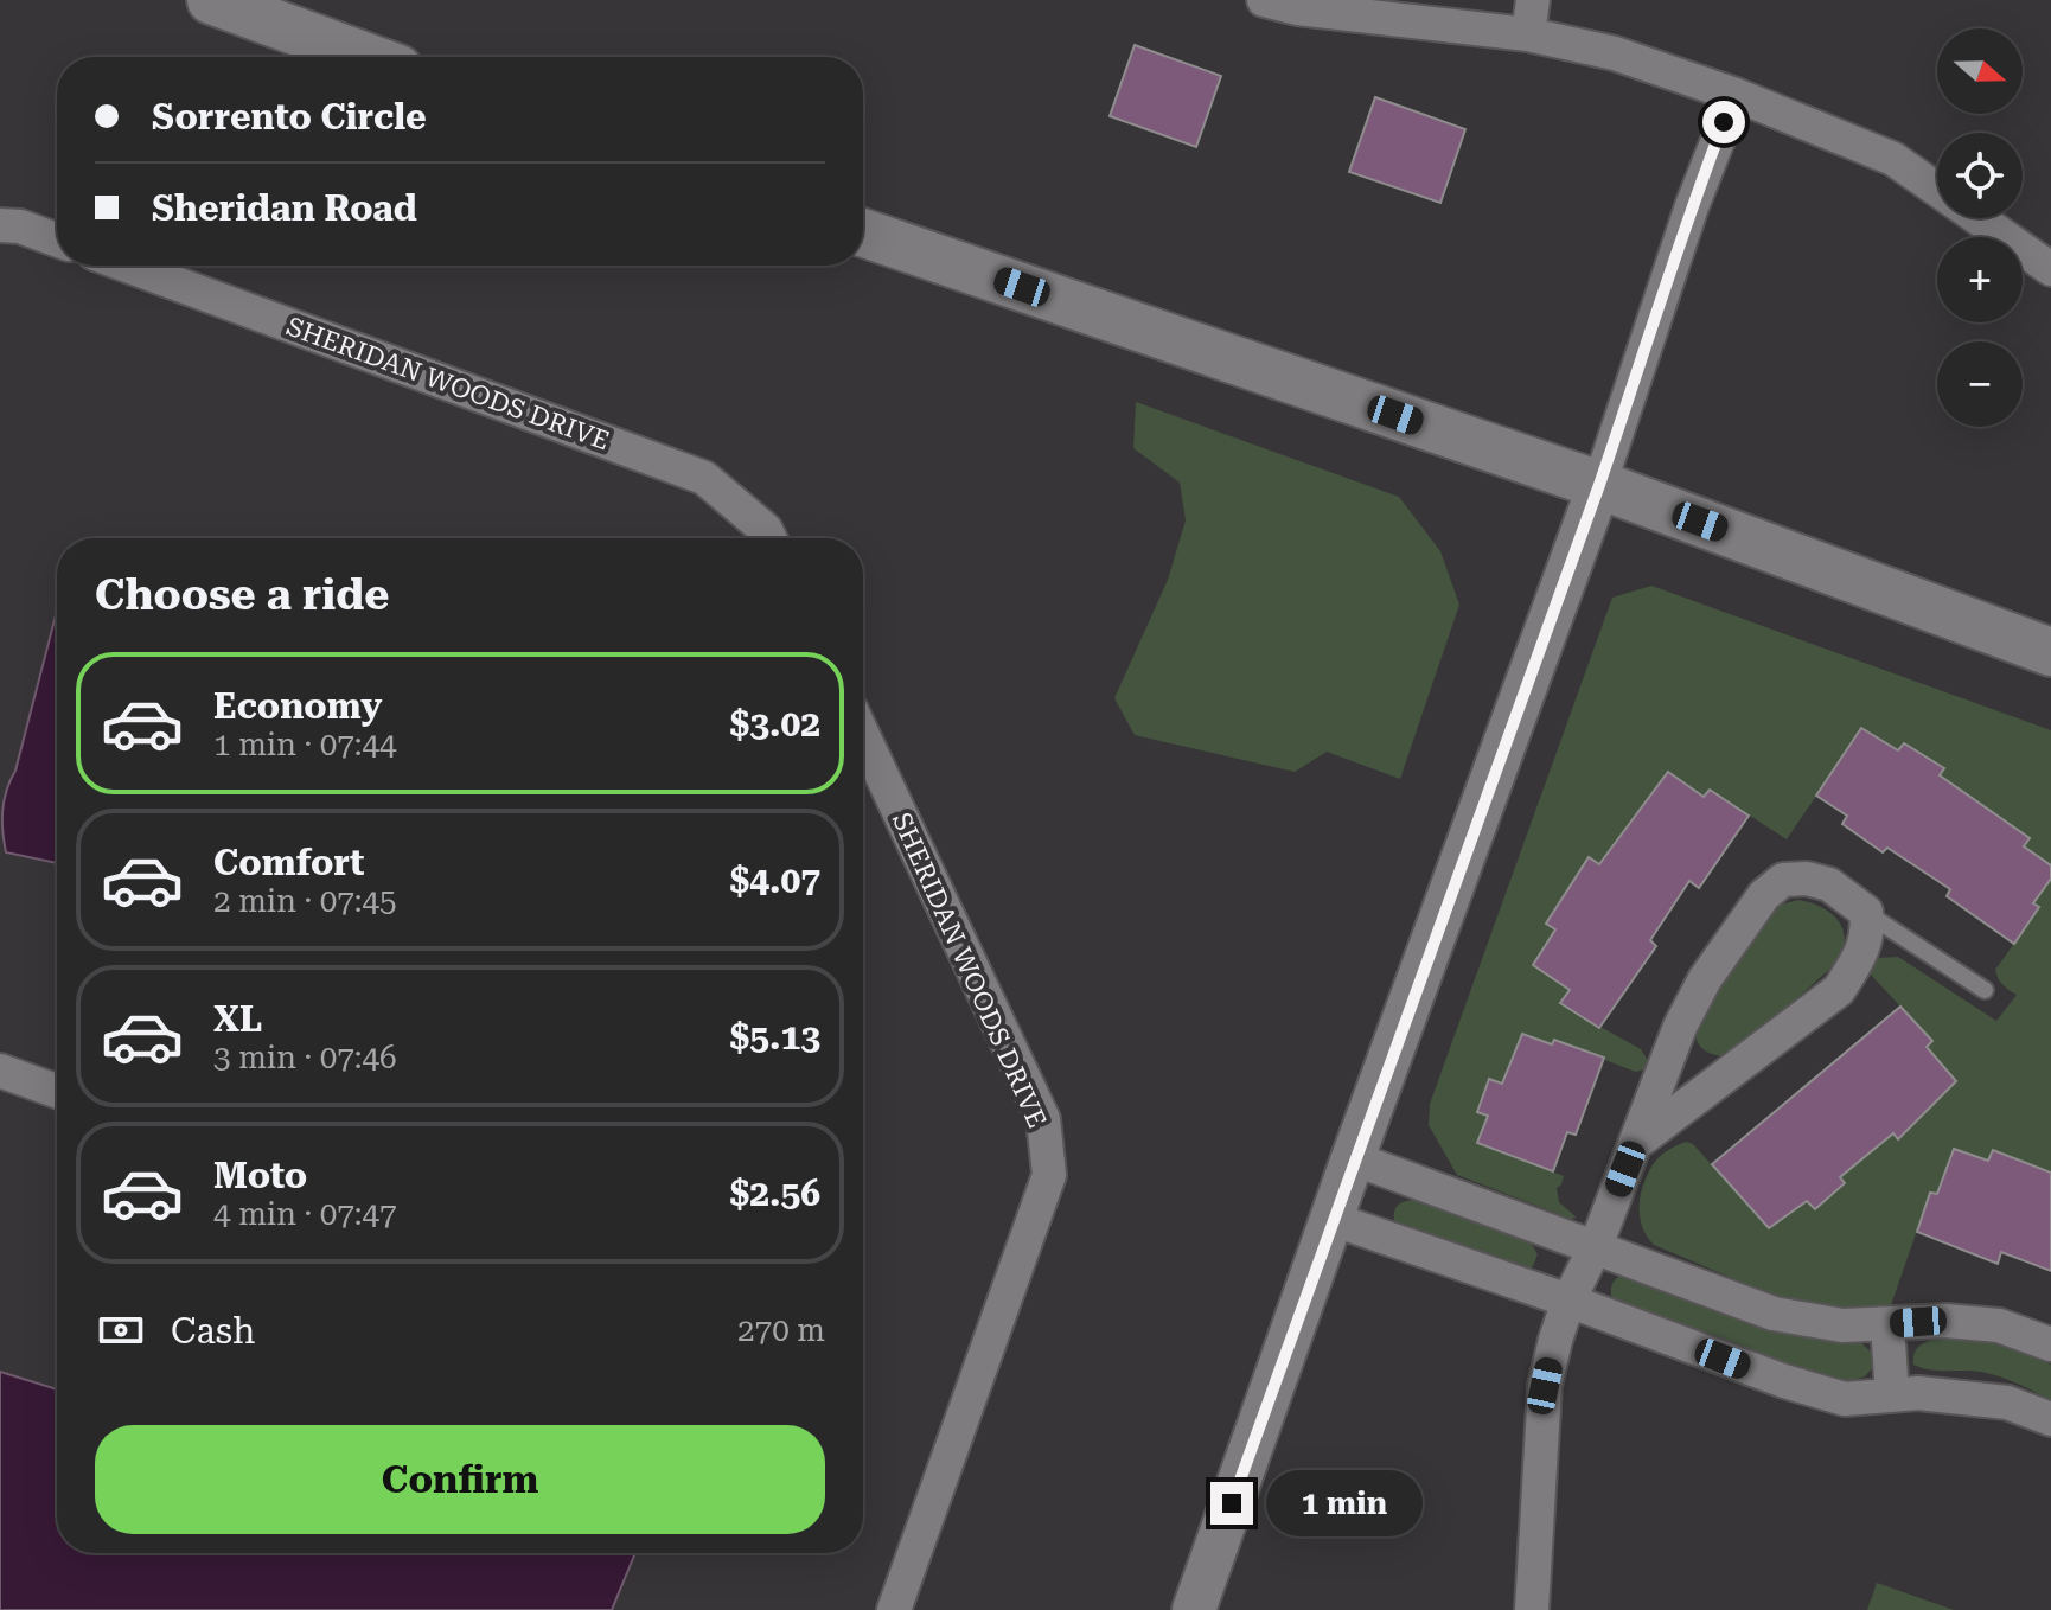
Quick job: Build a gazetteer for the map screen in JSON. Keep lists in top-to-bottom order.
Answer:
{
  "streets": {
    "street": ["SHERIDAN WOODS DRIVE"]
  },
  "north": "right",
  "page": {
    "map_buttons": ["+", "−"],
    "banner": ["Sorrento Circle", "Sheridan Road"],
    "heading": "Choose a ride",
    "list": [
      {
        "name": "Economy",
        "note": "1 min · 07:44",
        "value": "$3.02"
      },
      {
        "name": "Comfort",
        "note": "2 min · 07:45",
        "value": "$4.07"
      },
      {
        "name": "XL",
        "note": "3 min · 07:46",
        "value": "$5.13"
      },
      {
        "name": "Moto",
        "note": "4 min · 07:47",
        "value": "$2.56"
      }
    ],
    "pay": ["Cash", "270 m"],
    "buttons": "Confirm",
    "bubble": "1 min"
  }
}
